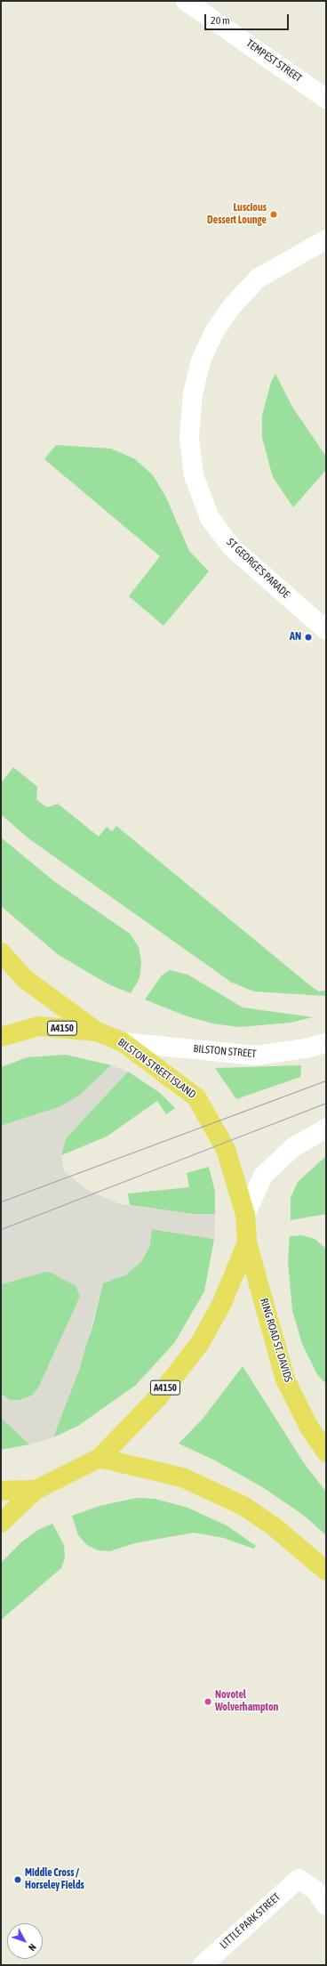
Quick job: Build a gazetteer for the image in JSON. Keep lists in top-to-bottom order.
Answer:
{
  "streets": {
    "highway": ["A4150", "BILSTON STREET ISLAND", "RING ROAD ST. DAVIDS"],
    "street": [
      "TEMPEST STREET",
      "ST GEORGE'S PARADE",
      "BILSTON STREET",
      "LITTLE PARK STREET"
    ]
  },
  "crossings": [
    ["A4150", "BILSTON STREET ISLAND"],
    ["BILSTON STREET", "BILSTON STREET ISLAND"],
    ["BILSTON STREET ISLAND", "RING ROAD ST. DAVIDS"]
  ],
  "places": [
    "Luscious Dessert Lounge",
    "AN",
    "Novotel Wolverhampton",
    "Middle Cross / Horseley Fields"
  ],
  "scale_bar": "20 m",
  "north": "bottom right"
}
